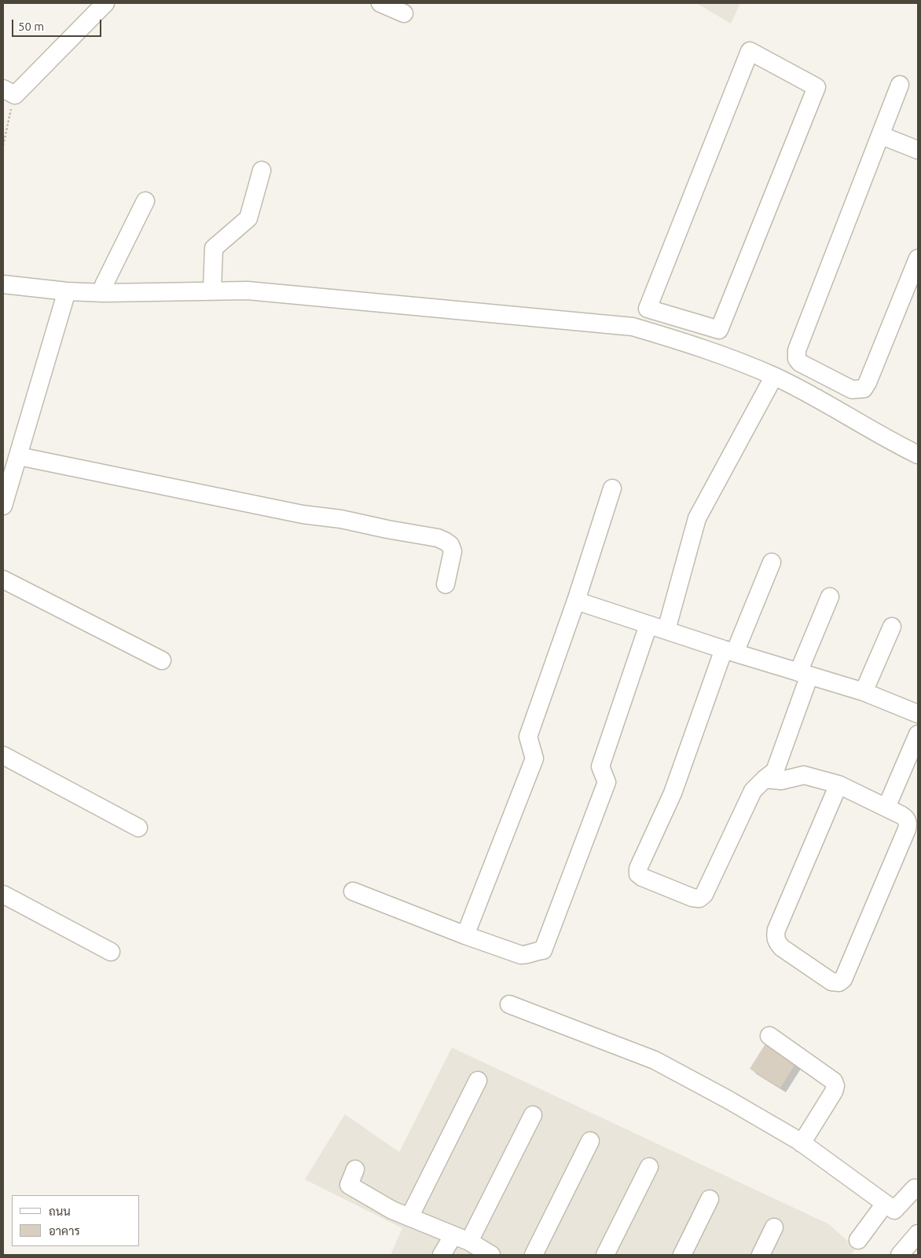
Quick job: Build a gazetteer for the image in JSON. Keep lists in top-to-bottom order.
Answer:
{
  "legend": ["ถนน", "อาคาร"],
  "scale_bar": "50 m"
}
